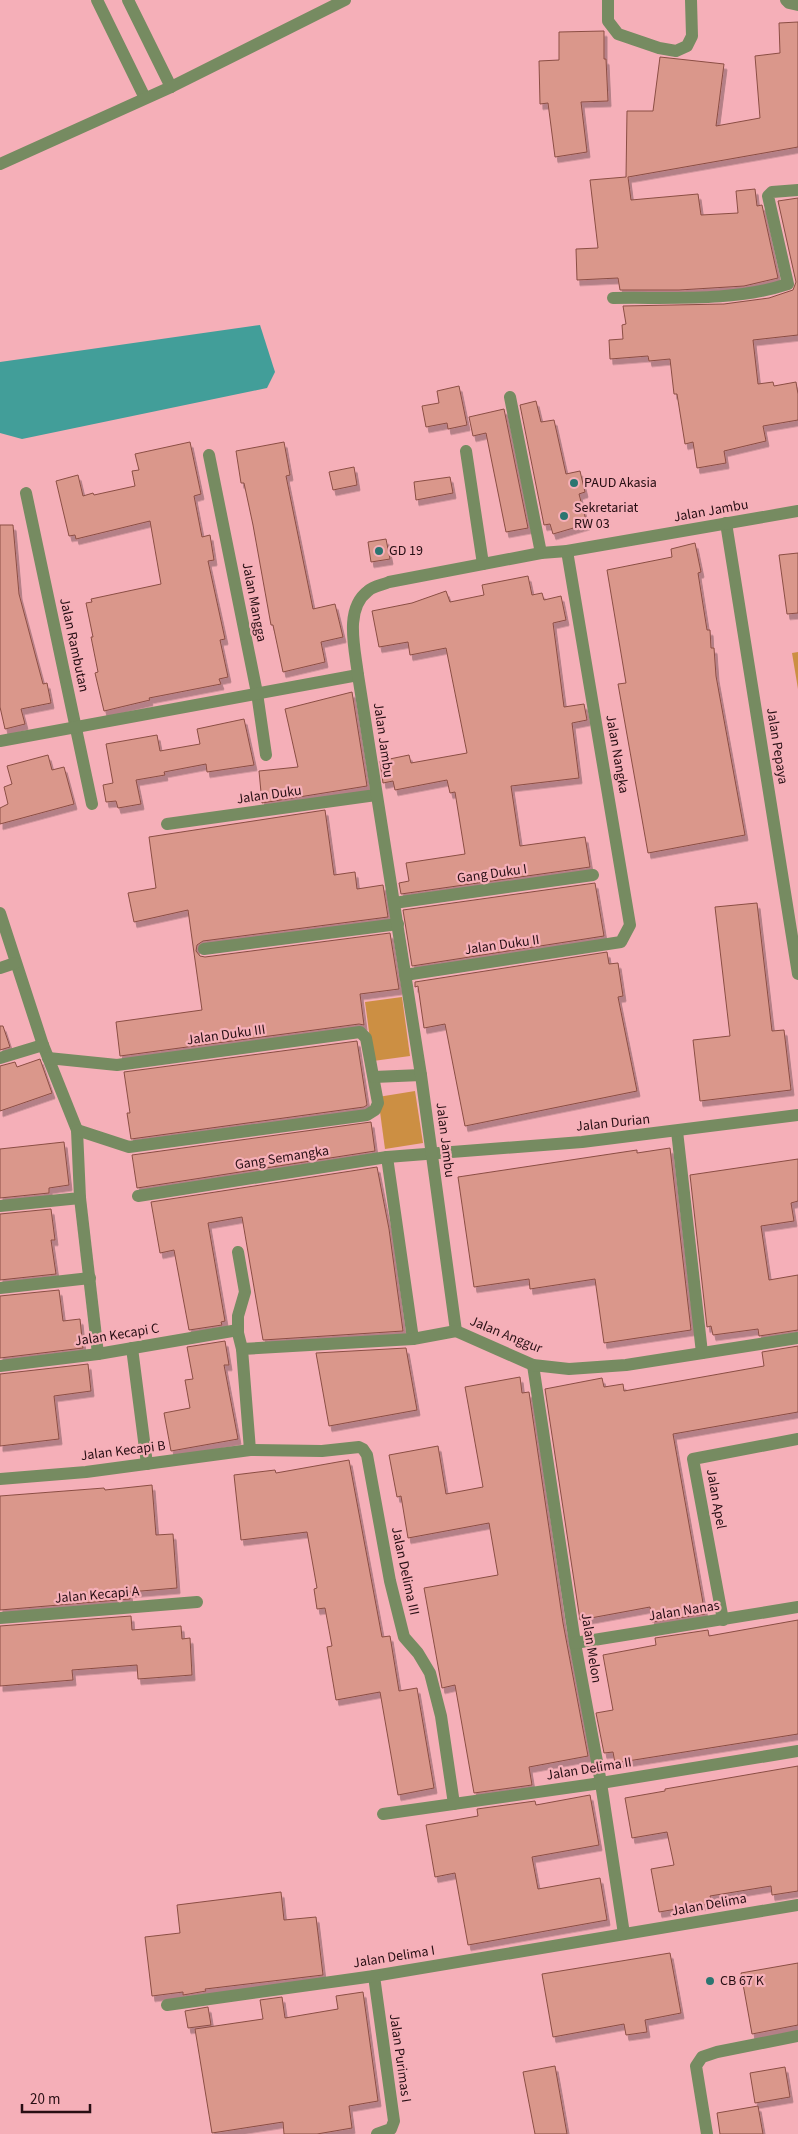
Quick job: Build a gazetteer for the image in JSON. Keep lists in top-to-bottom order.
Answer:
{
  "streets": {
    "street": [
      "Jalan Jambu",
      "Jalan Mangga",
      "Jalan Rambutan",
      "Jalan Pepaya",
      "Jalan Nangka",
      "Jalan Duku",
      "Gang Duku I",
      "Jalan Duku II",
      "Jalan Duku III",
      "Jalan Durian",
      "Gang Semangka",
      "Jalan Kecapi C",
      "Jalan Anggur",
      "Jalan Kecapi B",
      "Jalan Apel",
      "Jalan Delima III",
      "Jalan Kecapi A",
      "Jalan Nanas",
      "Jalan Melon",
      "Jalan Delima II",
      "Jalan Delima",
      "Jalan Delima I",
      "Jalan Purimas I"
    ]
  },
  "crossings": [
    ["Jalan Jambu", "Jalan Pepaya"],
    ["Jalan Jambu", "Jalan Nangka"],
    ["Jalan Jambu", "Jalan Duku"],
    ["Jalan Jambu", "Gang Duku I"],
    ["Jalan Jambu", "Jalan Duku II"],
    ["Jalan Jambu", "Jalan Durian"],
    ["Jalan Jambu", "Gang Semangka"],
    ["Jalan Jambu", "Jalan Anggur"],
    ["Jalan Nangka", "Jalan Duku II"],
    ["Jalan Durian", "Gang Semangka"],
    ["Jalan Anggur", "Jalan Melon"],
    ["Jalan Kecapi B", "Jalan Delima III"],
    ["Jalan Apel", "Jalan Nanas"],
    ["Jalan Delima III", "Jalan Delima II"],
    ["Jalan Nanas", "Jalan Melon"],
    ["Jalan Melon", "Jalan Delima II"],
    ["Jalan Melon", "Jalan Delima"],
    ["Jalan Melon", "Jalan Delima I"],
    ["Jalan Delima", "Jalan Delima I"],
    ["Jalan Delima I", "Jalan Purimas I"]
  ],
  "places": [
    "PAUD Akasia",
    "Sekretariat RW 03",
    "GD 19",
    "CB 67 K"
  ],
  "scale_bar": "20 m"
}
